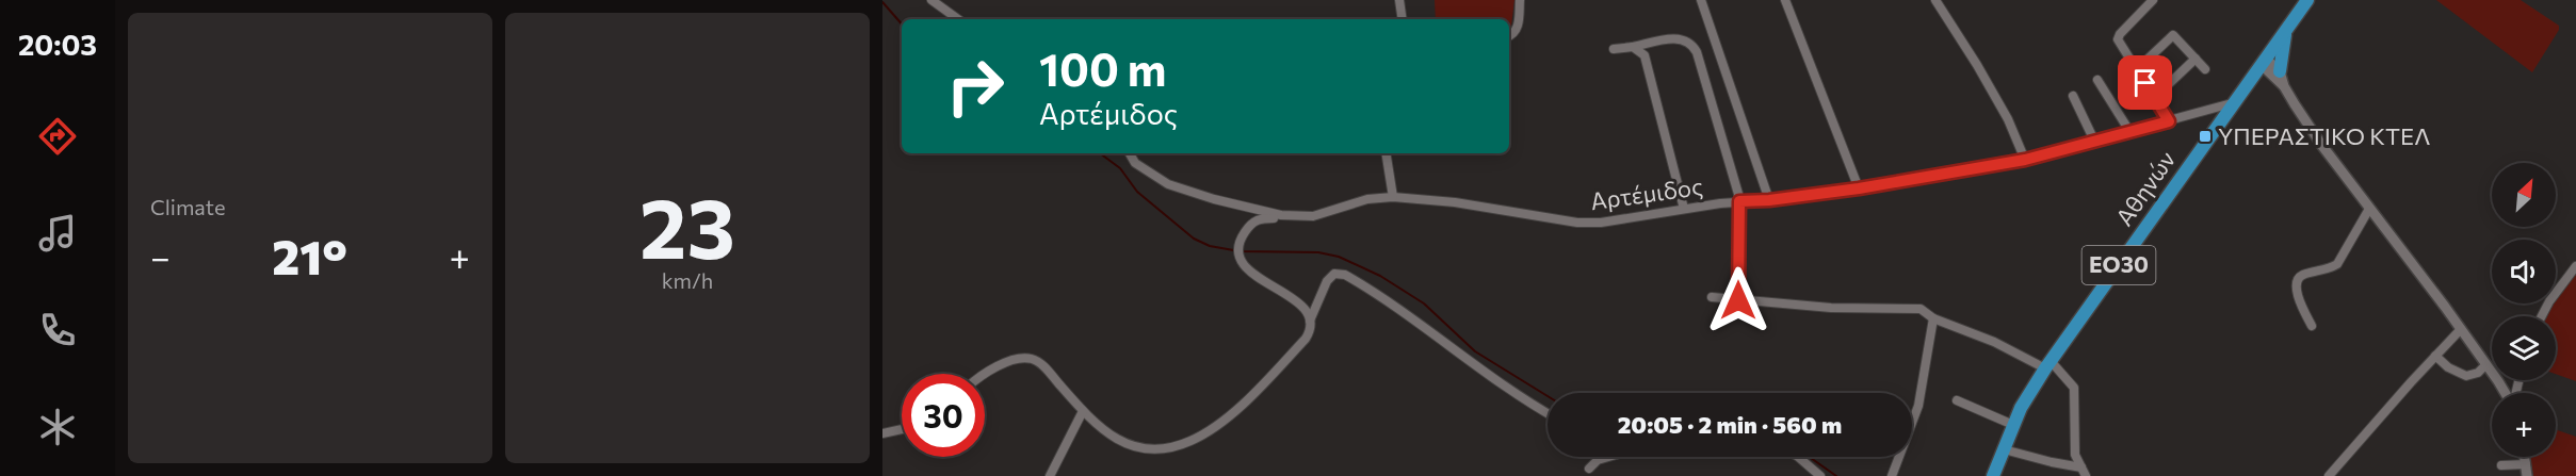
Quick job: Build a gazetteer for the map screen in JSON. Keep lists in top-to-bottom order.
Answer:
{
  "streets": {
    "main road": ["Αθηνών", "ΕΟ30"],
    "street": ["Αρτέμιδος"]
  },
  "crossings": [
    ["Αθηνών", "Αρτέμιδος"]
  ],
  "places": {
    "transit": ["ΥΠΕΡΑΣΤΙΚΟ ΚΤΕΛ"]
  },
  "north": "top right",
  "page": {
    "tabs": "20:03",
    "tile": [
      "Climate",
      ["23", "km/h"]
    ],
    "turn": ["100 m", "Αρτέμιδος"],
    "map_buttons": "+",
    "heat": ["−", "21°", "+"],
    "limit": "30",
    "trip": "20:05 · 2 min · 560 m"
  }
}
